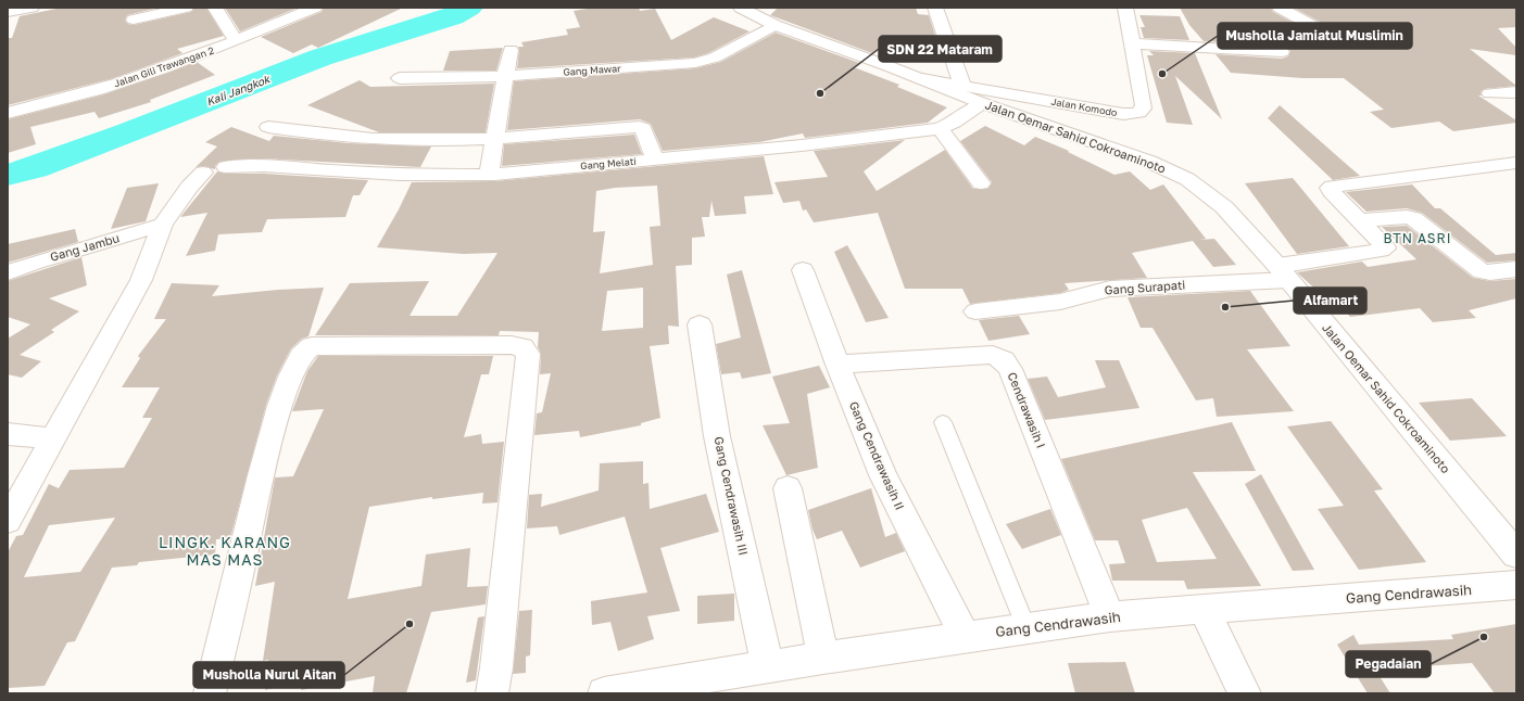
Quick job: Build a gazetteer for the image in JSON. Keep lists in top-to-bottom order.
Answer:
{
  "streets": {
    "street": [
      "Jalan Gili Trawangan 2",
      "Gang Mawar",
      "Jalan Komodo",
      "Jalan Oemar Sahid Cokroaminoto",
      "Gang Melati",
      "Gang Jambu",
      "Gang Surapati",
      "Cendrawasih I",
      "Gang Cendrawasih II",
      "Gang Cendrawasih III",
      "Gang Cendrawasih"
    ]
  },
  "crossings": [
    ["Gang Mawar", "Jalan Oemar Sahid Cokroaminoto"],
    ["Jalan Komodo", "Jalan Oemar Sahid Cokroaminoto"],
    ["Jalan Oemar Sahid Cokroaminoto", "Gang Melati"],
    ["Jalan Oemar Sahid Cokroaminoto", "Gang Surapati"],
    ["Cendrawasih I", "Gang Cendrawasih II"],
    ["Cendrawasih I", "Gang Cendrawasih"],
    ["Gang Cendrawasih II", "Gang Cendrawasih"],
    ["Gang Cendrawasih III", "Gang Cendrawasih"]
  ],
  "districts": ["BTN ASRI", "LINGK. KARANG MAS MAS"],
  "water": ["Kali Jangkok"],
  "places": [
    "Musholla Jamiatul Muslimin",
    "SDN 22 Mataram",
    "Alfamart",
    "Musholla Nurul Aitan",
    "Pegadaian"
  ]
}
